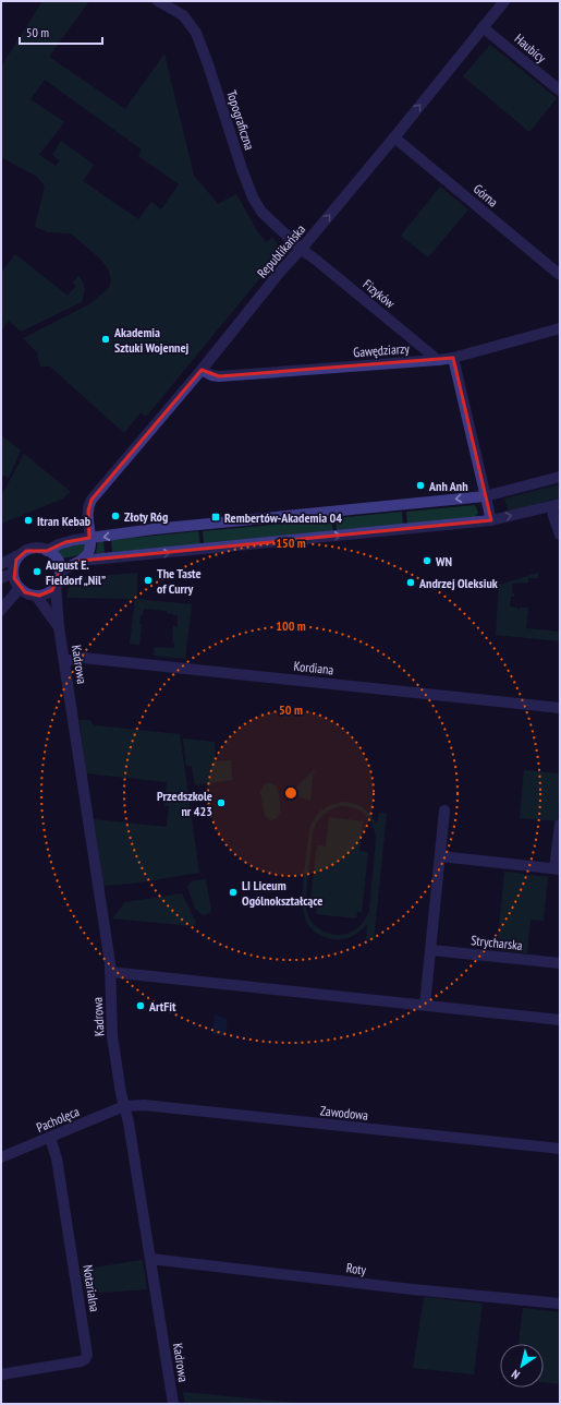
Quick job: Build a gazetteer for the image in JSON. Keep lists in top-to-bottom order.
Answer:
{
  "streets": {
    "street": [
      "Haubicy",
      "Topograficzna",
      "Górna",
      "Republikańska",
      "Fizyków",
      "Gawędziarzy",
      "Kadrowa",
      "Kordiana",
      "Strycharska",
      "Zawodowa",
      "Pacholęca",
      "Roty",
      "Notarialna"
    ]
  },
  "crossings": [
    ["Haubicy", "Republikańska"],
    ["Topograficzna", "Republikańska"],
    ["Topograficzna", "Fizyków"],
    ["Górna", "Republikańska"],
    ["Republikańska", "Fizyków"],
    ["Republikańska", "Gawędziarzy"],
    ["Fizyków", "Gawędziarzy"],
    ["Kadrowa", "Kordiana"],
    ["Kadrowa", "Zawodowa"],
    ["Kadrowa", "Pacholęca"],
    ["Kadrowa", "Roty"],
    ["Zawodowa", "Pacholęca"],
    ["Pacholęca", "Notarialna"]
  ],
  "one_way": ["Republikańska"],
  "places": {
    "other": [
      "Akademia Sztuki Wojennej",
      "Anh Anh",
      "Złoty Róg",
      "Itran Kebab",
      "WN",
      "August E. Fieldorf „Nil”",
      "The Taste of Curry",
      "Andrzej Oleksiuk",
      "Przedszkole nr 423",
      "LI Liceum Ogólnokształcące",
      "ArtFit"
    ],
    "transit": ["Rembertów-Akademia 04"]
  },
  "scale_bar": "50 m",
  "north": "bottom left",
  "rings": ["150 m", "100 m", "50 m"]
}
